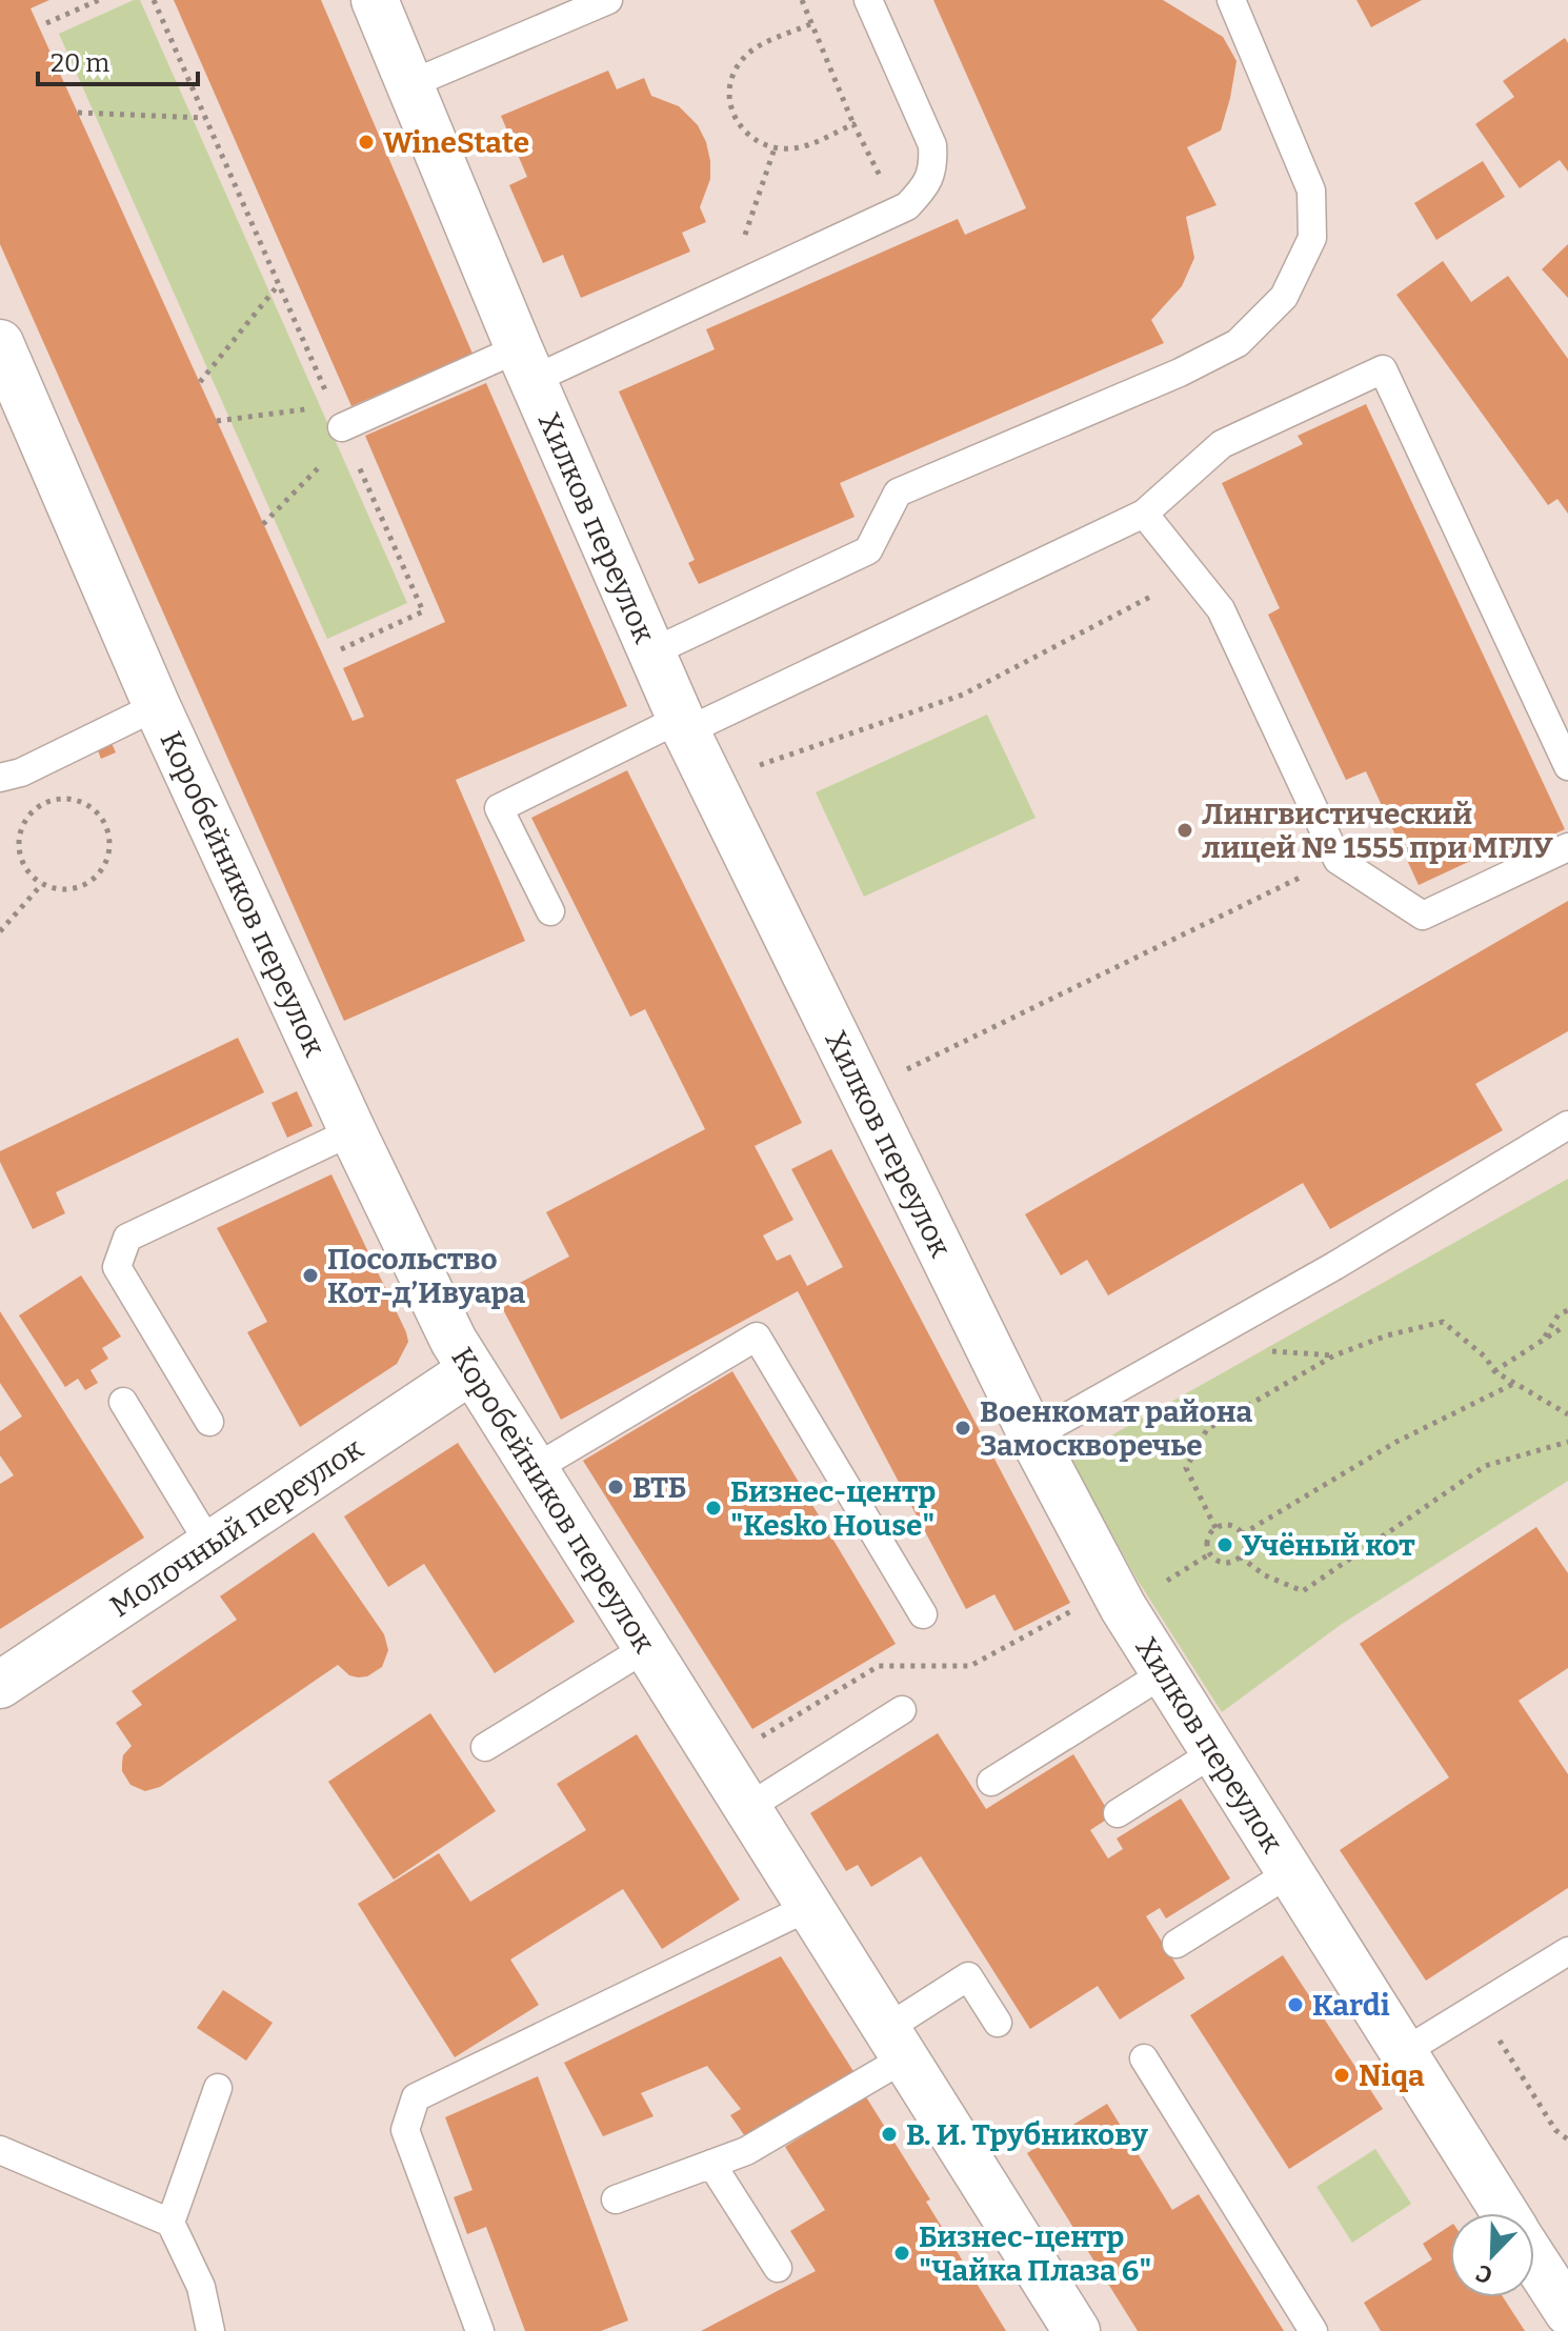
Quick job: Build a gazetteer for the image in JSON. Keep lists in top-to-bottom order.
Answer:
{
  "streets": {
    "street": ["Хилков переулок", "Коробейников переулок", "Молочный переулок"]
  },
  "crossings": [
    ["Коробейников переулок", "Молочный переулок"]
  ],
  "places": [
    "WineState",
    "Лингвистический лицей № 1555 при МГЛУ",
    "Посольство Кот-д’Ивуара",
    "Военкомат района Замоскворечье",
    "ВТБ",
    "Бизнес-центр \"Kesko House\"",
    "Учёный кот",
    "Kardi",
    "Niqa",
    "В. И. Трубникову",
    "Бизнес-центр \"Чайка Плаза 6\""
  ],
  "scale_bar": "20 m",
  "north": "bottom left"
}
